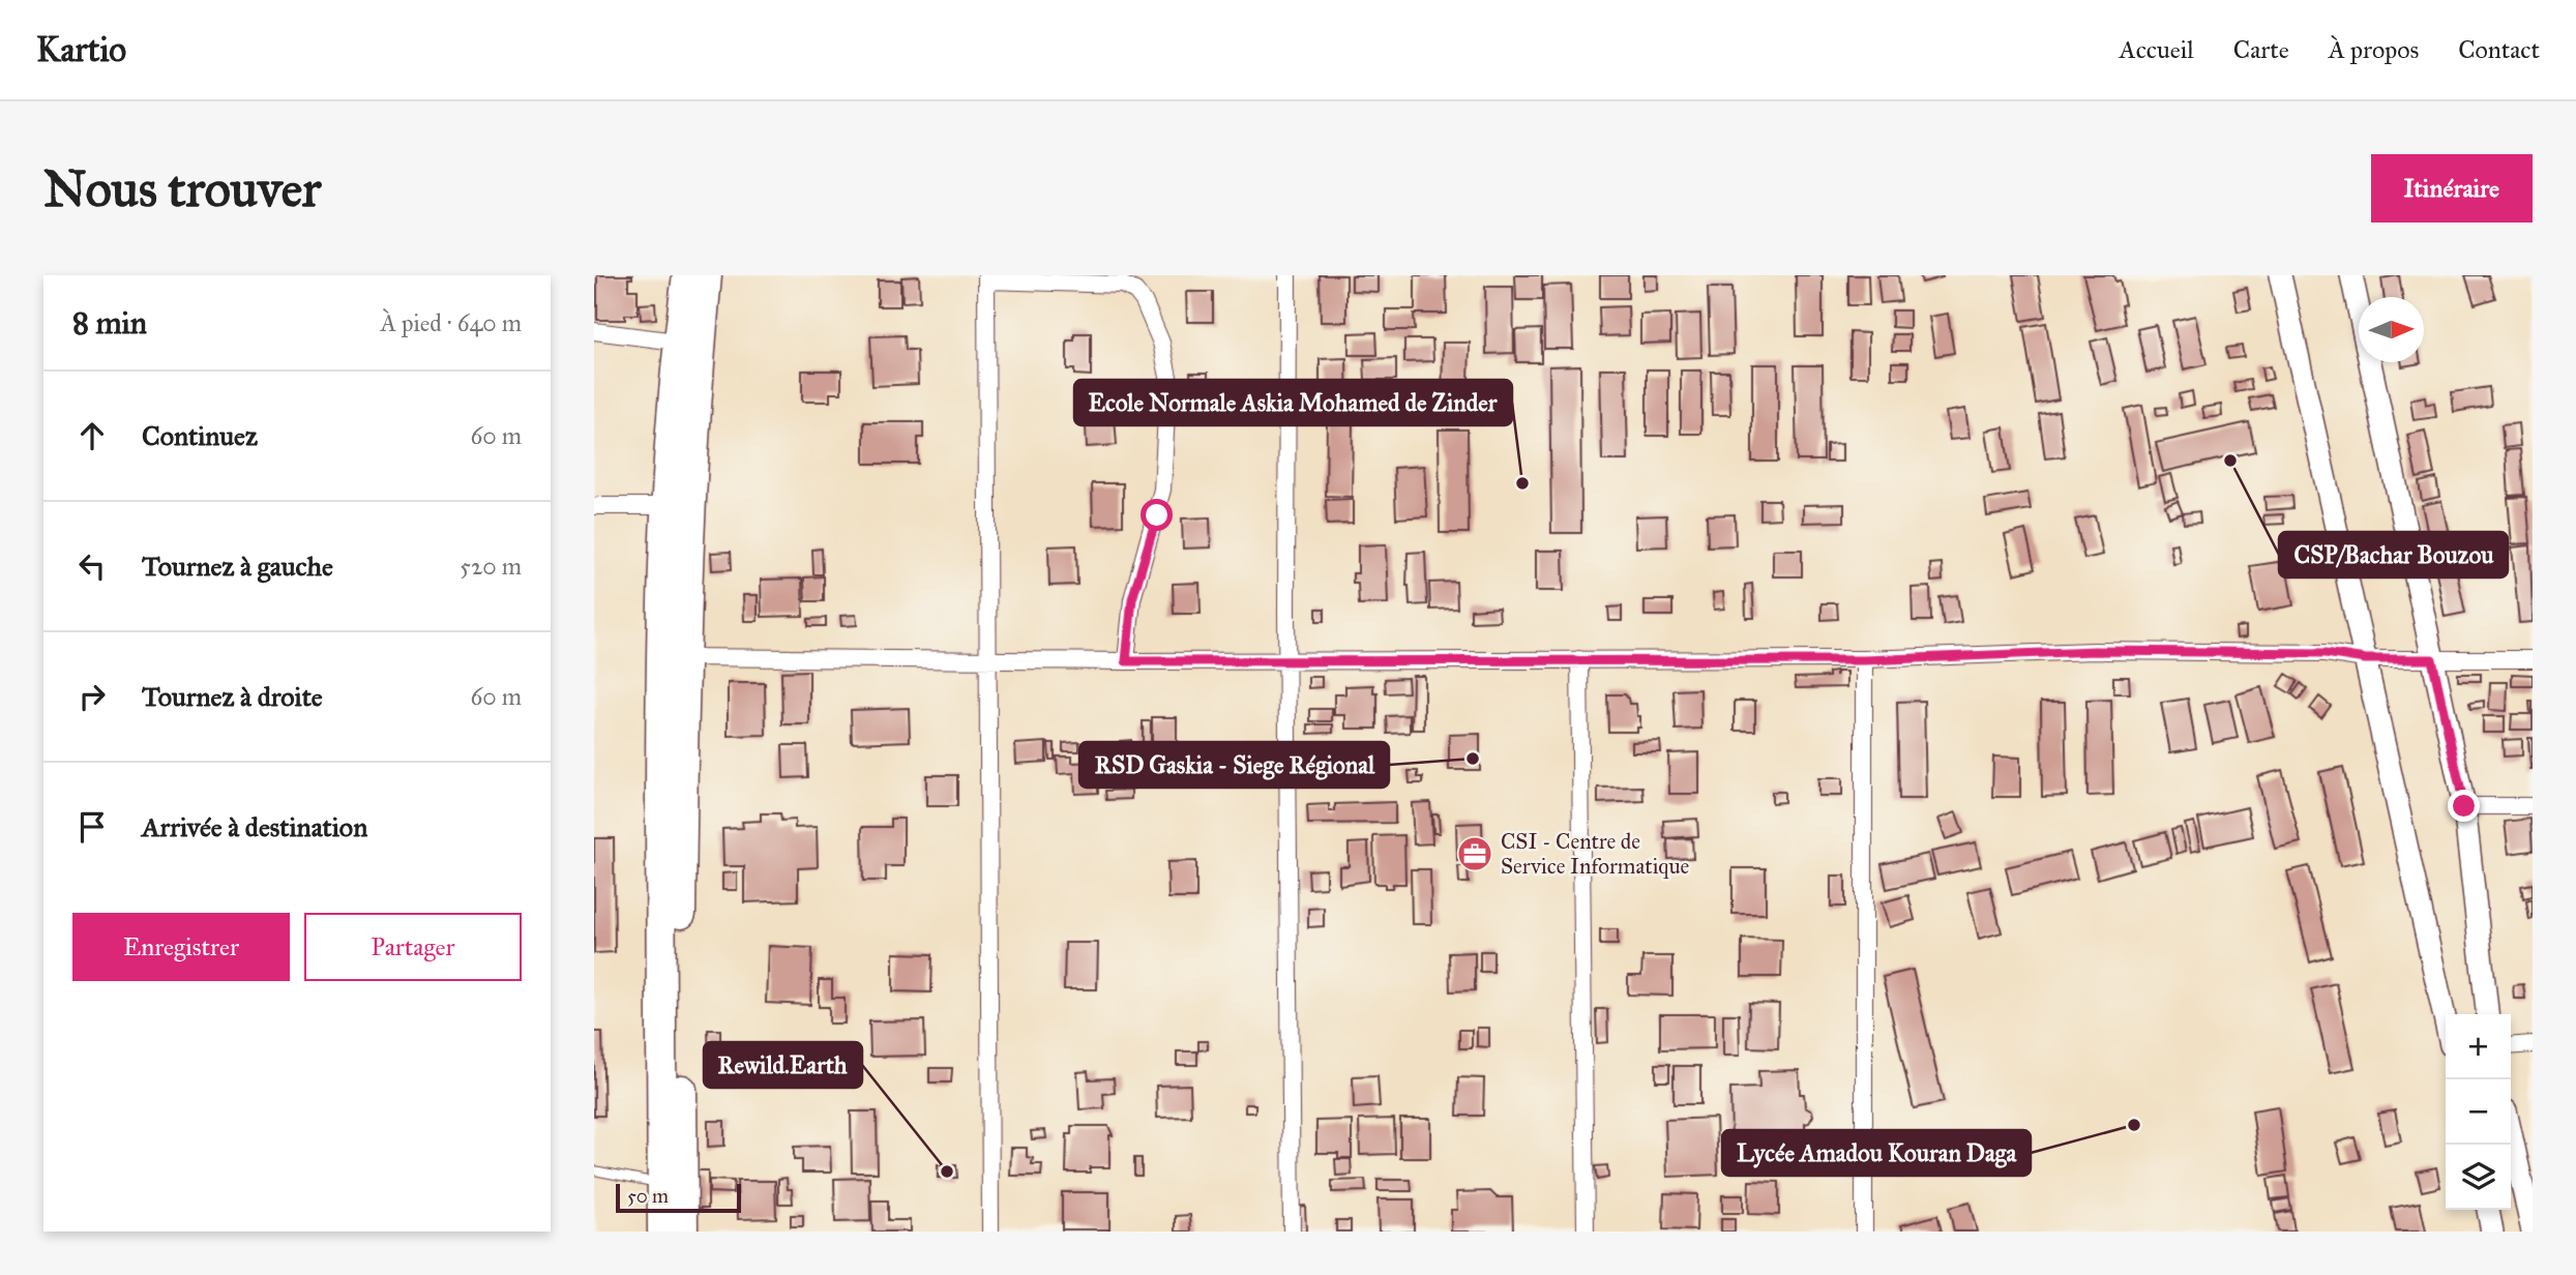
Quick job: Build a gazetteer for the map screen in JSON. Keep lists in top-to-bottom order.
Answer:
{
  "places": {
    "other": [
      "CSP/Bachar Bouzou",
      "Ecole Normale Askia Mohamed de Zinder",
      "RSD Gaskia - Siege Régional",
      "Lycée Amadou Kouran Daga",
      "Rewild.Earth"
    ],
    "office": ["CSI - Centre de Service Informatique"]
  },
  "scale_bar": "50 m",
  "north": "right",
  "page": {
    "header": "Kartio",
    "nav": [
      "Accueil",
      "Carte",
      "À propos",
      "Contact"
    ],
    "buttons": [
      "Itinéraire",
      ["Enregistrer", "Partager"]
    ],
    "title": "Nous trouver",
    "heading": ["8 min", "À pied · 640 m"],
    "list": [
      ["Continuez", "60 m"],
      ["Tournez à gauche", "520 m"],
      ["Tournez à droite", "60 m"],
      "Arrivée à destination"
    ],
    "map_buttons": ["+", "−"],
    "scale": "50 m"
  }
}
